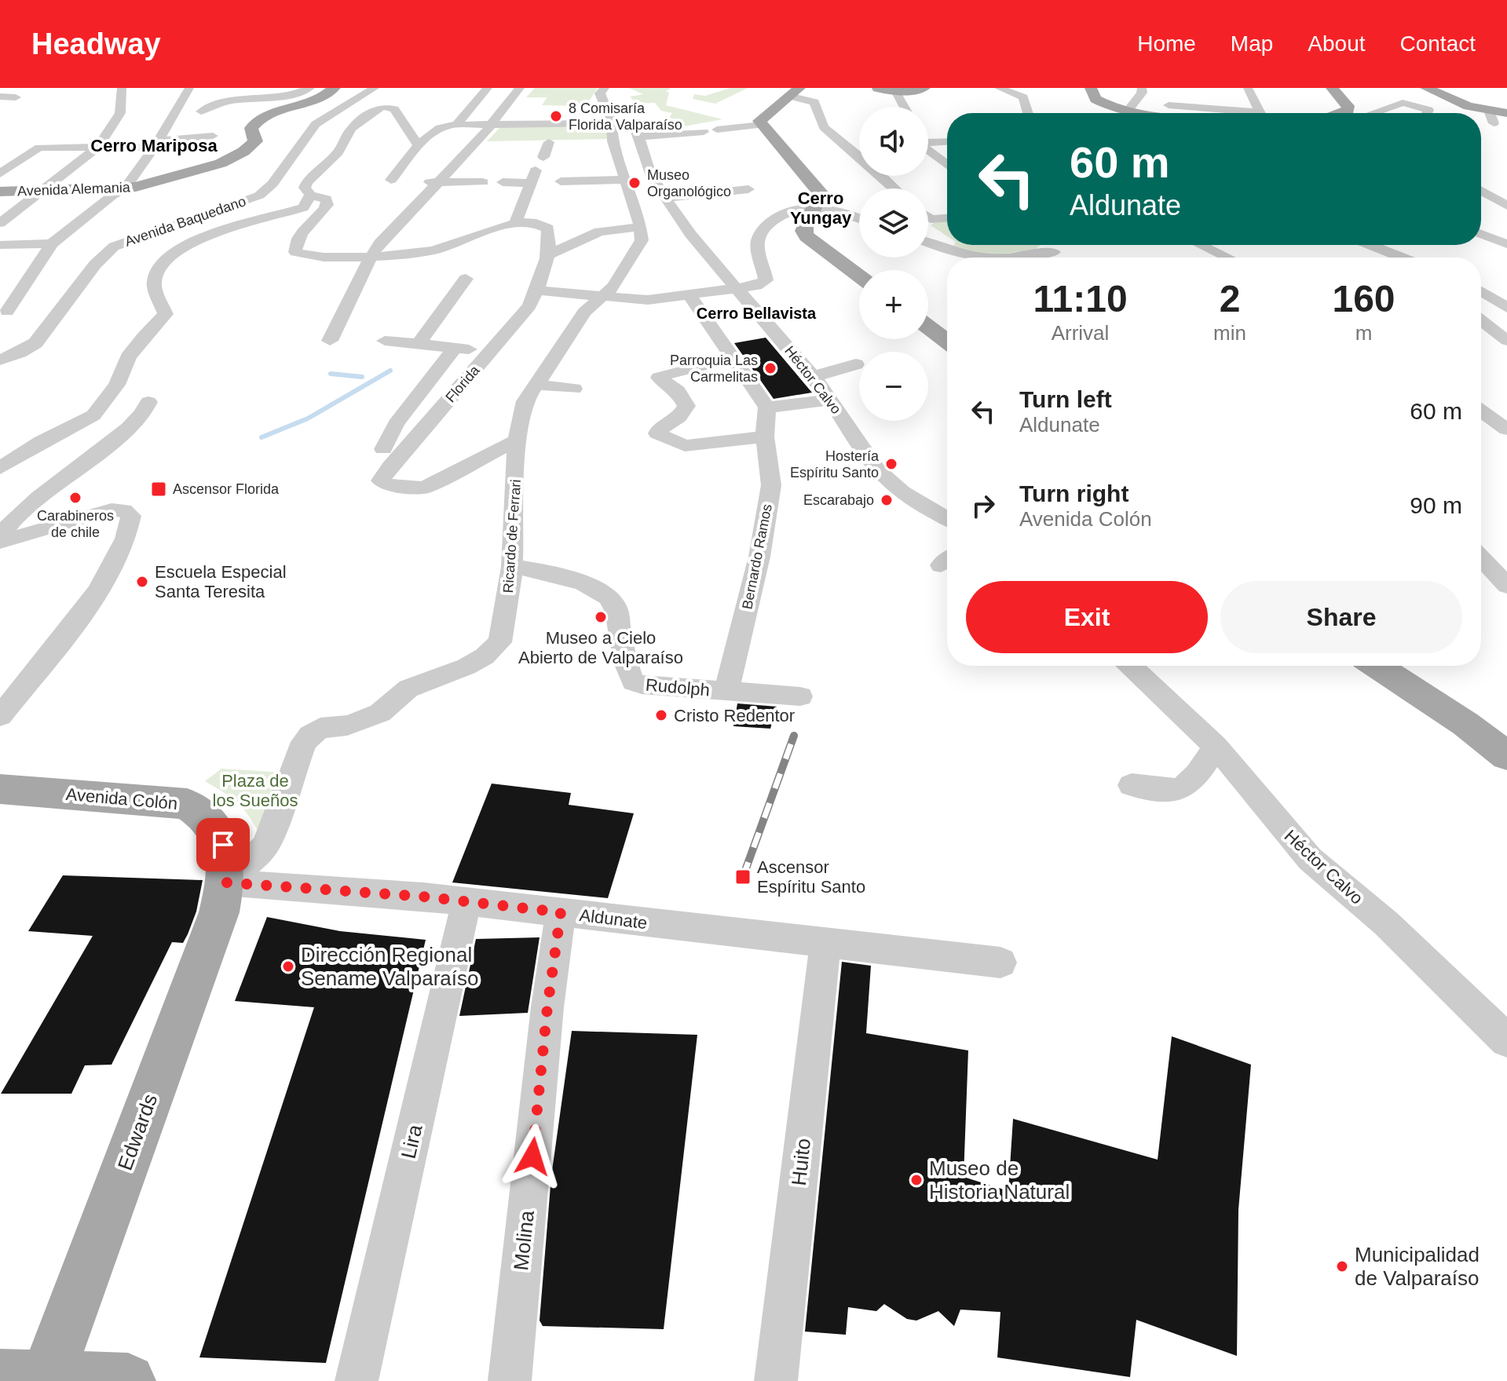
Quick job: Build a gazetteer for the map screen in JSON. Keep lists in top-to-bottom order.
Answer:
{
  "streets": {
    "main road": ["Avenida Alemania", "Avenida Colón", "Edwards"],
    "street": [
      "Avenida Baquedano",
      "Héctor Calvo",
      "Florida",
      "Ricardo de Ferrari",
      "Bernardo Ramos",
      "Rudolph",
      "Aldunate",
      "Lira",
      "Huito",
      "Molina"
    ]
  },
  "crossings": [
    ["Florida", "Ricardo de Ferrari"],
    ["Ricardo de Ferrari", "Rudolph"],
    ["Ricardo de Ferrari", "Avenida Colón"],
    ["Ricardo de Ferrari", "Aldunate"],
    ["Ricardo de Ferrari", "Edwards"],
    ["Bernardo Ramos", "Rudolph"],
    ["Avenida Colón", "Aldunate"],
    ["Avenida Colón", "Edwards"],
    ["Aldunate", "Edwards"],
    ["Aldunate", "Lira"],
    ["Aldunate", "Huito"],
    ["Aldunate", "Molina"]
  ],
  "districts": ["Cerro Mariposa", "Cerro Yungay", "Cerro Bellavista"],
  "parks": ["Plaza de los Sueños"],
  "places": {
    "other": [
      "8 Comisaría Florida Valparaíso",
      "Museo Organológico",
      "Parroquia Las Carmelitas",
      "Hostería Espíritu Santo",
      "Carabineros de chile",
      "Escarabajo",
      "Escuela Especial Santa Teresita",
      "Museo a Cielo Abierto de Valparaíso",
      "Cristo Redentor",
      "Dirección Regional Sename Valparaíso",
      "Museo de Historia Natural",
      "Municipalidad de Valparaíso"
    ],
    "transit": ["Ascensor Florida", "Ascensor Espíritu Santo"]
  },
  "page": {
    "header": "Headway",
    "nav": [
      "Home",
      "Map",
      "About",
      "Contact"
    ],
    "map_buttons": ["+", "−"],
    "turn": ["60 m", "Aldunate"],
    "eta": [
      "11:10",
      "Arrival",
      "2",
      "min",
      "160",
      "m"
    ],
    "list": [
      {
        "name": "Turn left",
        "note": "Aldunate",
        "value": "60 m"
      },
      {
        "name": "Turn right",
        "note": "Avenida Colón",
        "value": "90 m"
      }
    ],
    "buttons": ["Exit", "Share"]
  }
}
